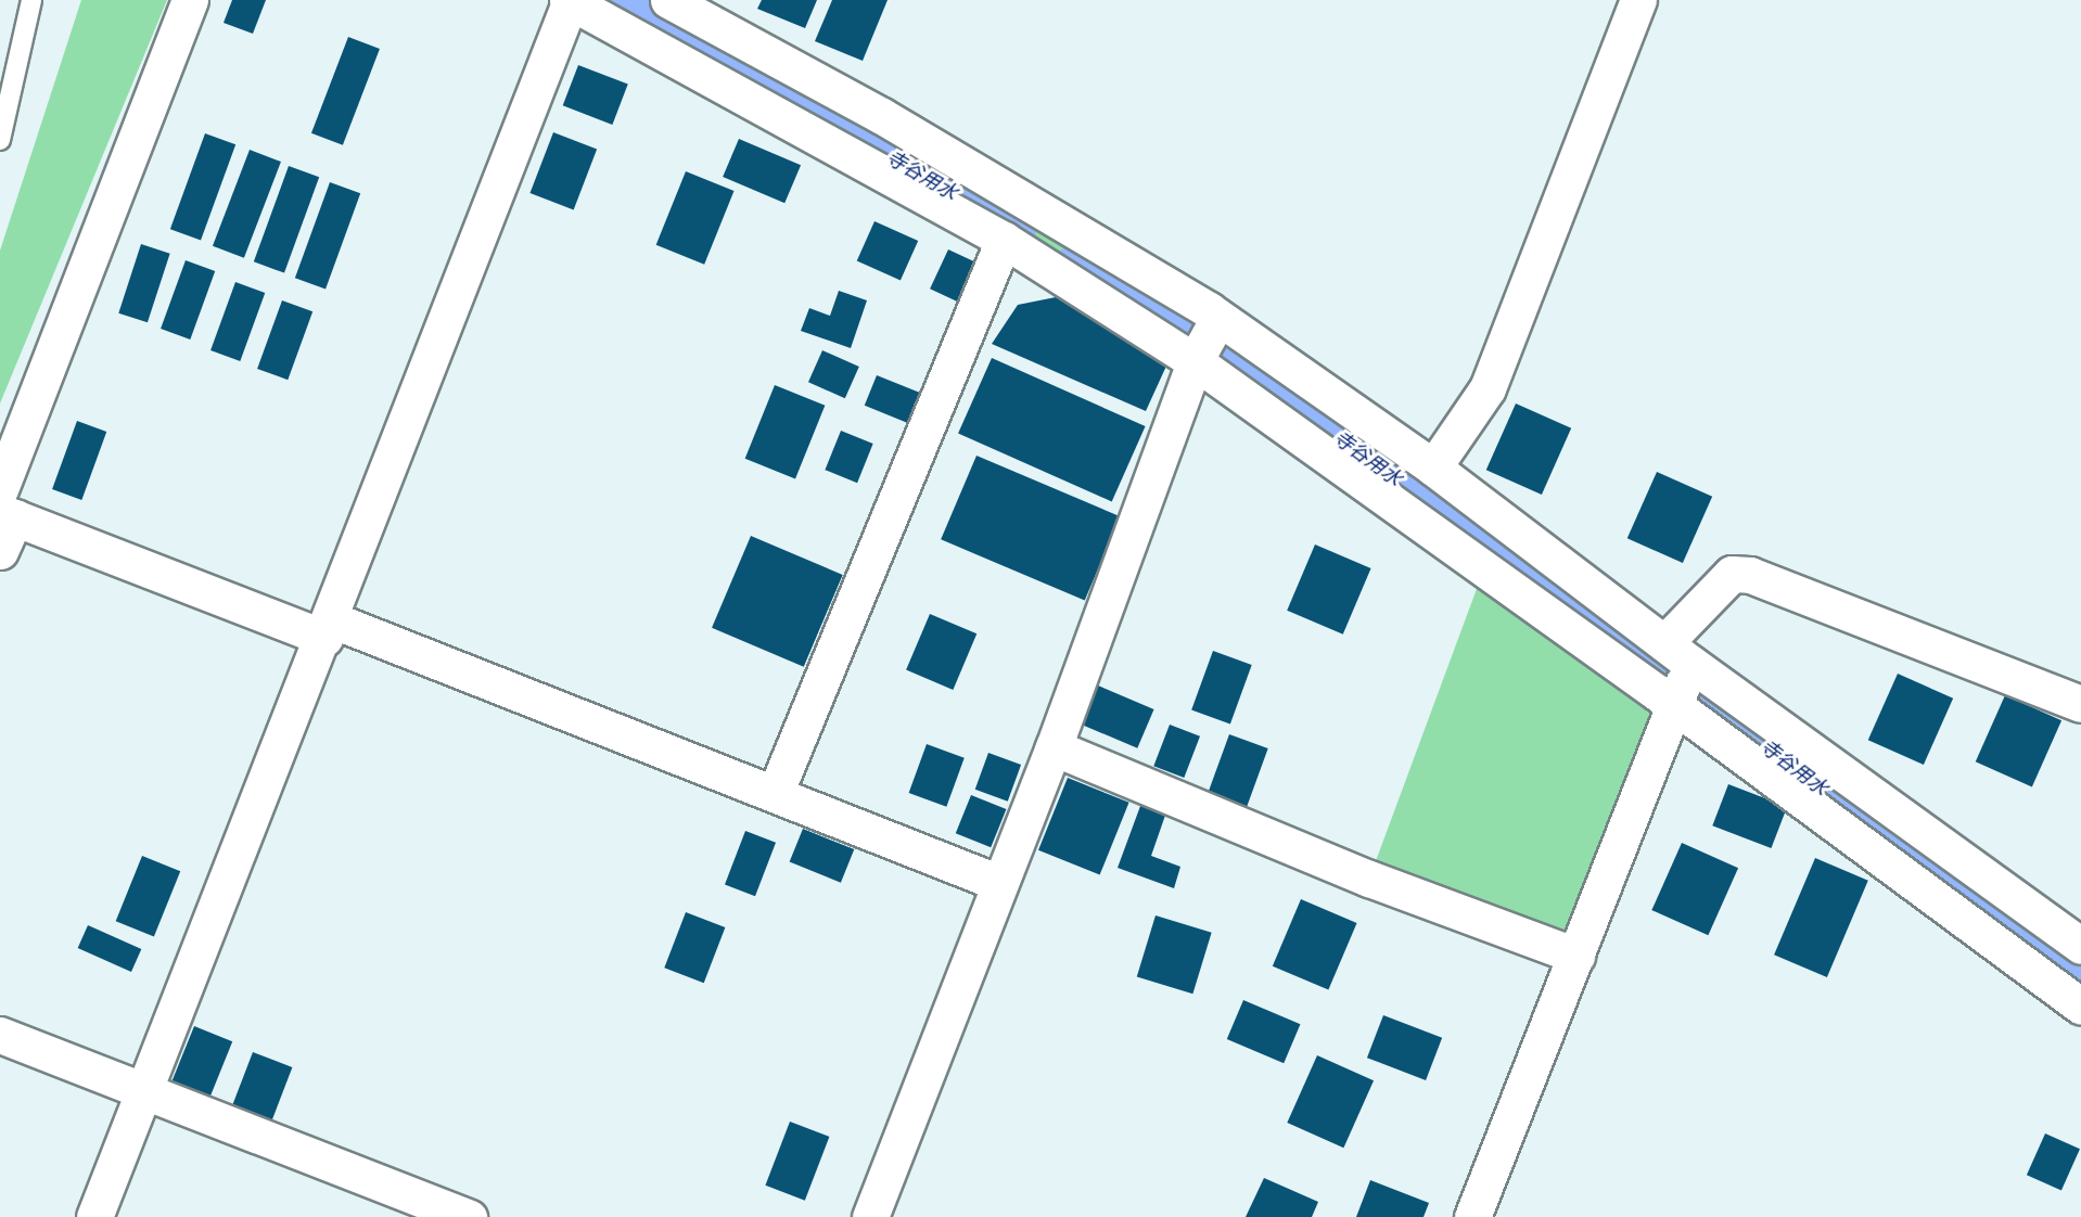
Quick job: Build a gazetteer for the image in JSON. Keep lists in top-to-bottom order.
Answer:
{
  "water": ["寺谷用水"]
}
